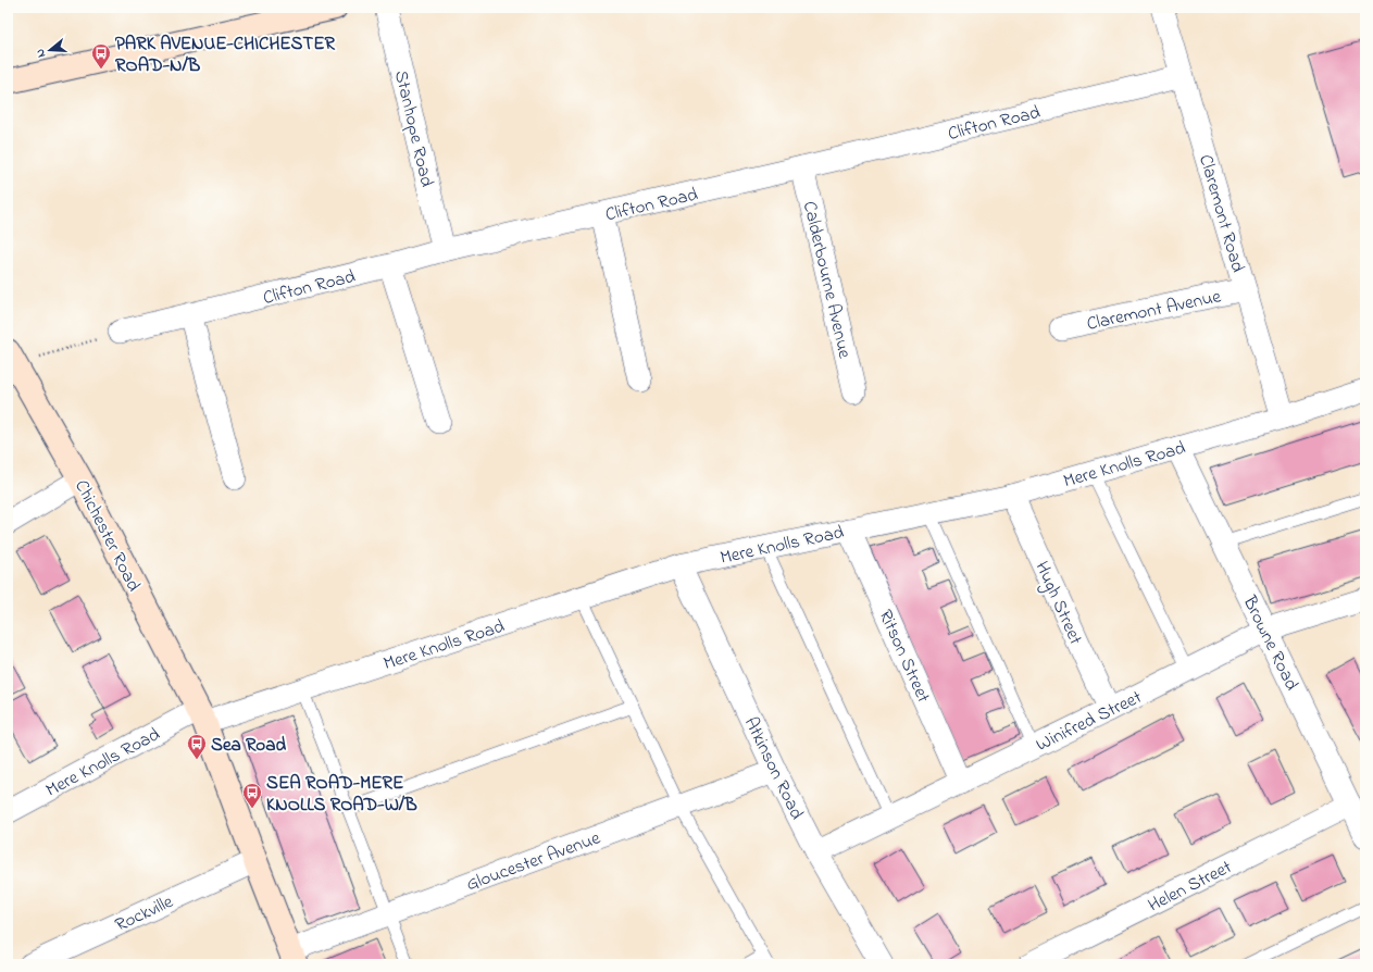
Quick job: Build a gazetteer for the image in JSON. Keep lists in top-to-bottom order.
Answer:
{
  "streets": {
    "street": [
      "Clifton Road",
      "Stanhope Road",
      "Claremont Road",
      "Calderbourne Avenue",
      "Claremont Avenue",
      "Mere Knolls Road",
      "Chichester Road",
      "Hugh Street",
      "Browne Road",
      "Ritson Street",
      "Winifred Street",
      "Atkinson Road",
      "Gloucester Avenue",
      "Helen Street",
      "Rockville"
    ]
  },
  "crossings": [
    ["Clifton Road", "Stanhope Road"],
    ["Clifton Road", "Claremont Road"],
    ["Clifton Road", "Calderbourne Avenue"],
    ["Claremont Road", "Claremont Avenue"],
    ["Claremont Road", "Mere Knolls Road"],
    ["Mere Knolls Road", "Chichester Road"],
    ["Mere Knolls Road", "Hugh Street"],
    ["Mere Knolls Road", "Browne Road"],
    ["Mere Knolls Road", "Ritson Street"],
    ["Mere Knolls Road", "Atkinson Road"],
    ["Hugh Street", "Winifred Street"],
    ["Browne Road", "Winifred Street"],
    ["Browne Road", "Helen Street"],
    ["Ritson Street", "Winifred Street"],
    ["Winifred Street", "Atkinson Road"],
    ["Atkinson Road", "Gloucester Avenue"]
  ],
  "places": {
    "bus stop": ["PARK AVENUE-CHICHESTER ROAD-N/B", "Sea Road", "SEA ROAD-MERE KNOLLS ROAD-W/B"]
  },
  "north": "left"
}
